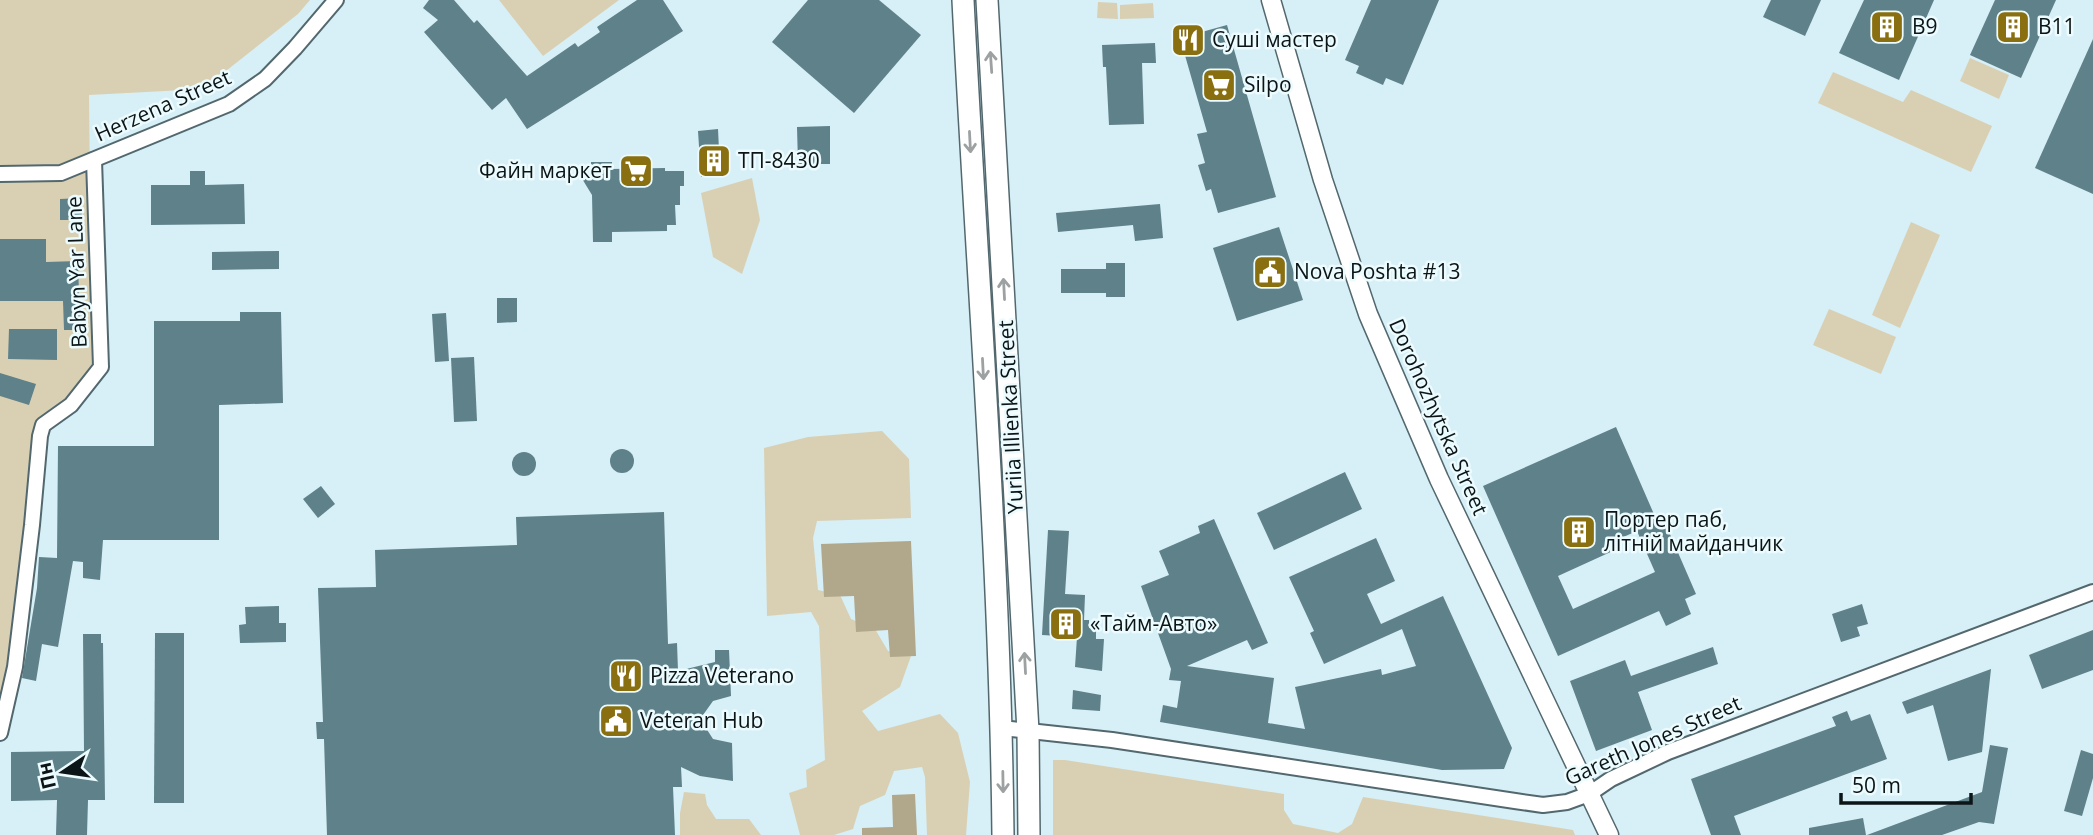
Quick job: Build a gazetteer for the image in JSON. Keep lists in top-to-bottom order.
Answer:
{
  "streets": {
    "main road": ["Yuriia Illienka Street"],
    "street": [
      "Herzena Street",
      "Babyn Yar Lane",
      "Dorohozhytska Street",
      "Gareth Jones Street"
    ]
  },
  "crossings": [
    ["Herzena Street", "Babyn Yar Lane"],
    ["Yuriia Illienka Street", "Gareth Jones Street"],
    ["Dorohozhytska Street", "Gareth Jones Street"]
  ],
  "places": {
    "building": [
      "B9",
      "B11",
      "ТП-8430",
      "Портер паб, літній майданчик",
      "«Тайм-Авто»"
    ],
    "restaurant": ["Суші мастер", "Pizza Veterano"],
    "supermarket": ["Silpo", "Файн маркет"],
    "public building": ["Nova Poshta #13", "Veteran Hub"]
  },
  "scale_bar": "50 m",
  "north": "left"
}
